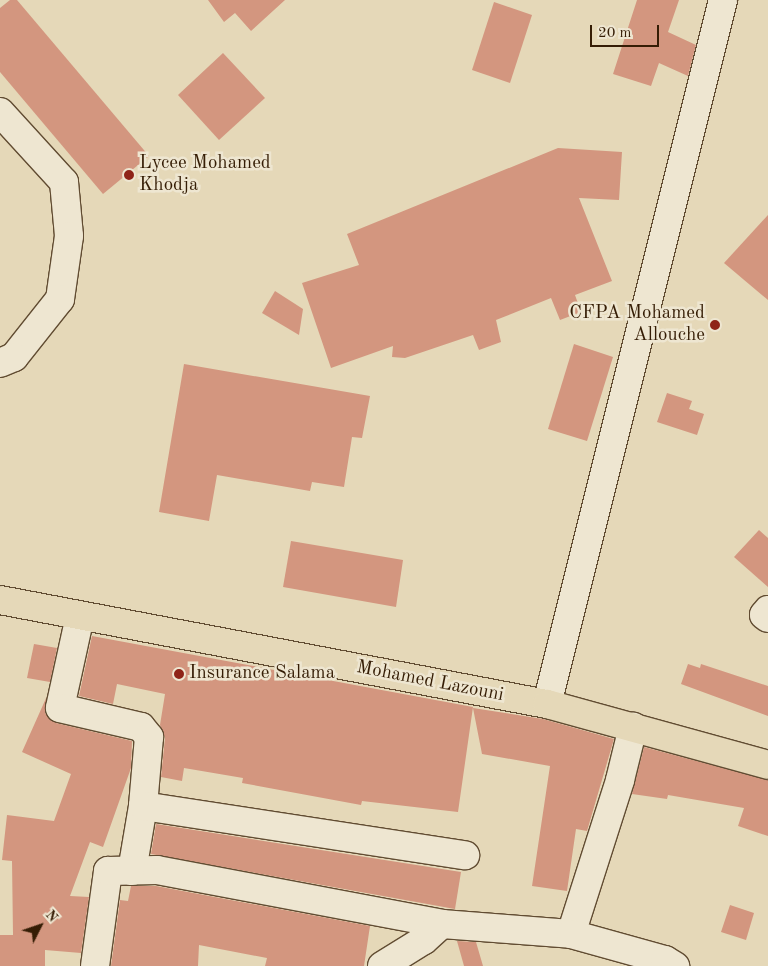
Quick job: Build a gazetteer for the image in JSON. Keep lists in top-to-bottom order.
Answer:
{
  "streets": {
    "main road": ["Mohamed Lazouni"]
  },
  "places": ["Lycee Mohamed Khodja", "CFPA Mohamed Allouche", "Insurance Salama"],
  "scale_bar": "20 m",
  "north": "top right"
}
